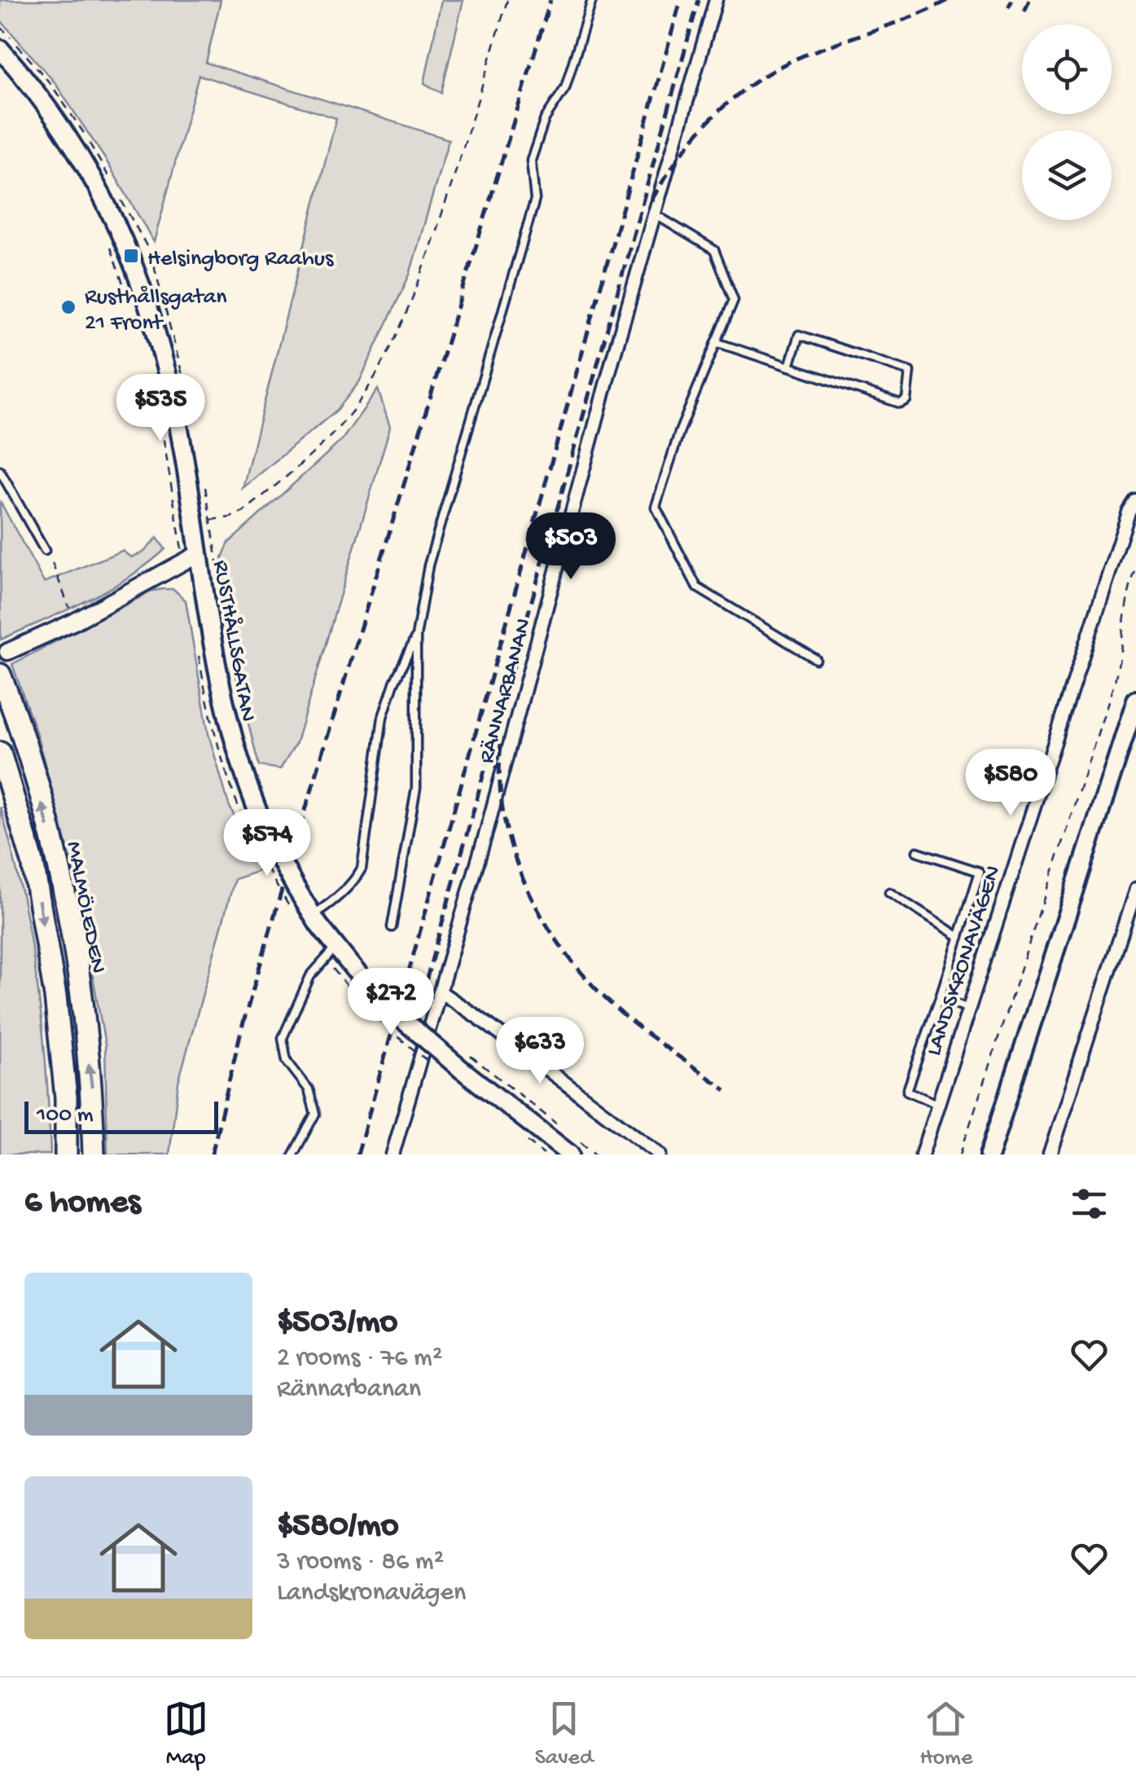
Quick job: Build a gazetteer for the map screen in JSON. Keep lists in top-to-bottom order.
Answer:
{
  "streets": {
    "highway": ["MALMÖLEDEN"],
    "main road": ["RUSTHÅLLSGATAN"],
    "street": ["RÄNNARBANAN", "LANDSKRONAVÄGEN"]
  },
  "places": {
    "transit": ["Helsingborg Raahus"],
    "other": ["Rusthållsgatan 21 Front"]
  },
  "scale_bar": "100 m",
  "page": {
    "price": [
      "$535",
      "$503",
      "$580",
      "$574",
      "$272",
      "$633"
    ],
    "scale": "100 m",
    "heading": "6 homes",
    "list": [
      {
        "name": "$503/mo",
        "note": "2 rooms · 76 m² · Rännarbanan"
      },
      {
        "name": "$580/mo",
        "note": "3 rooms · 86 m² · Landskronavägen"
      }
    ],
    "tabs": ["Map", "Saved", "Home"]
  }
}
